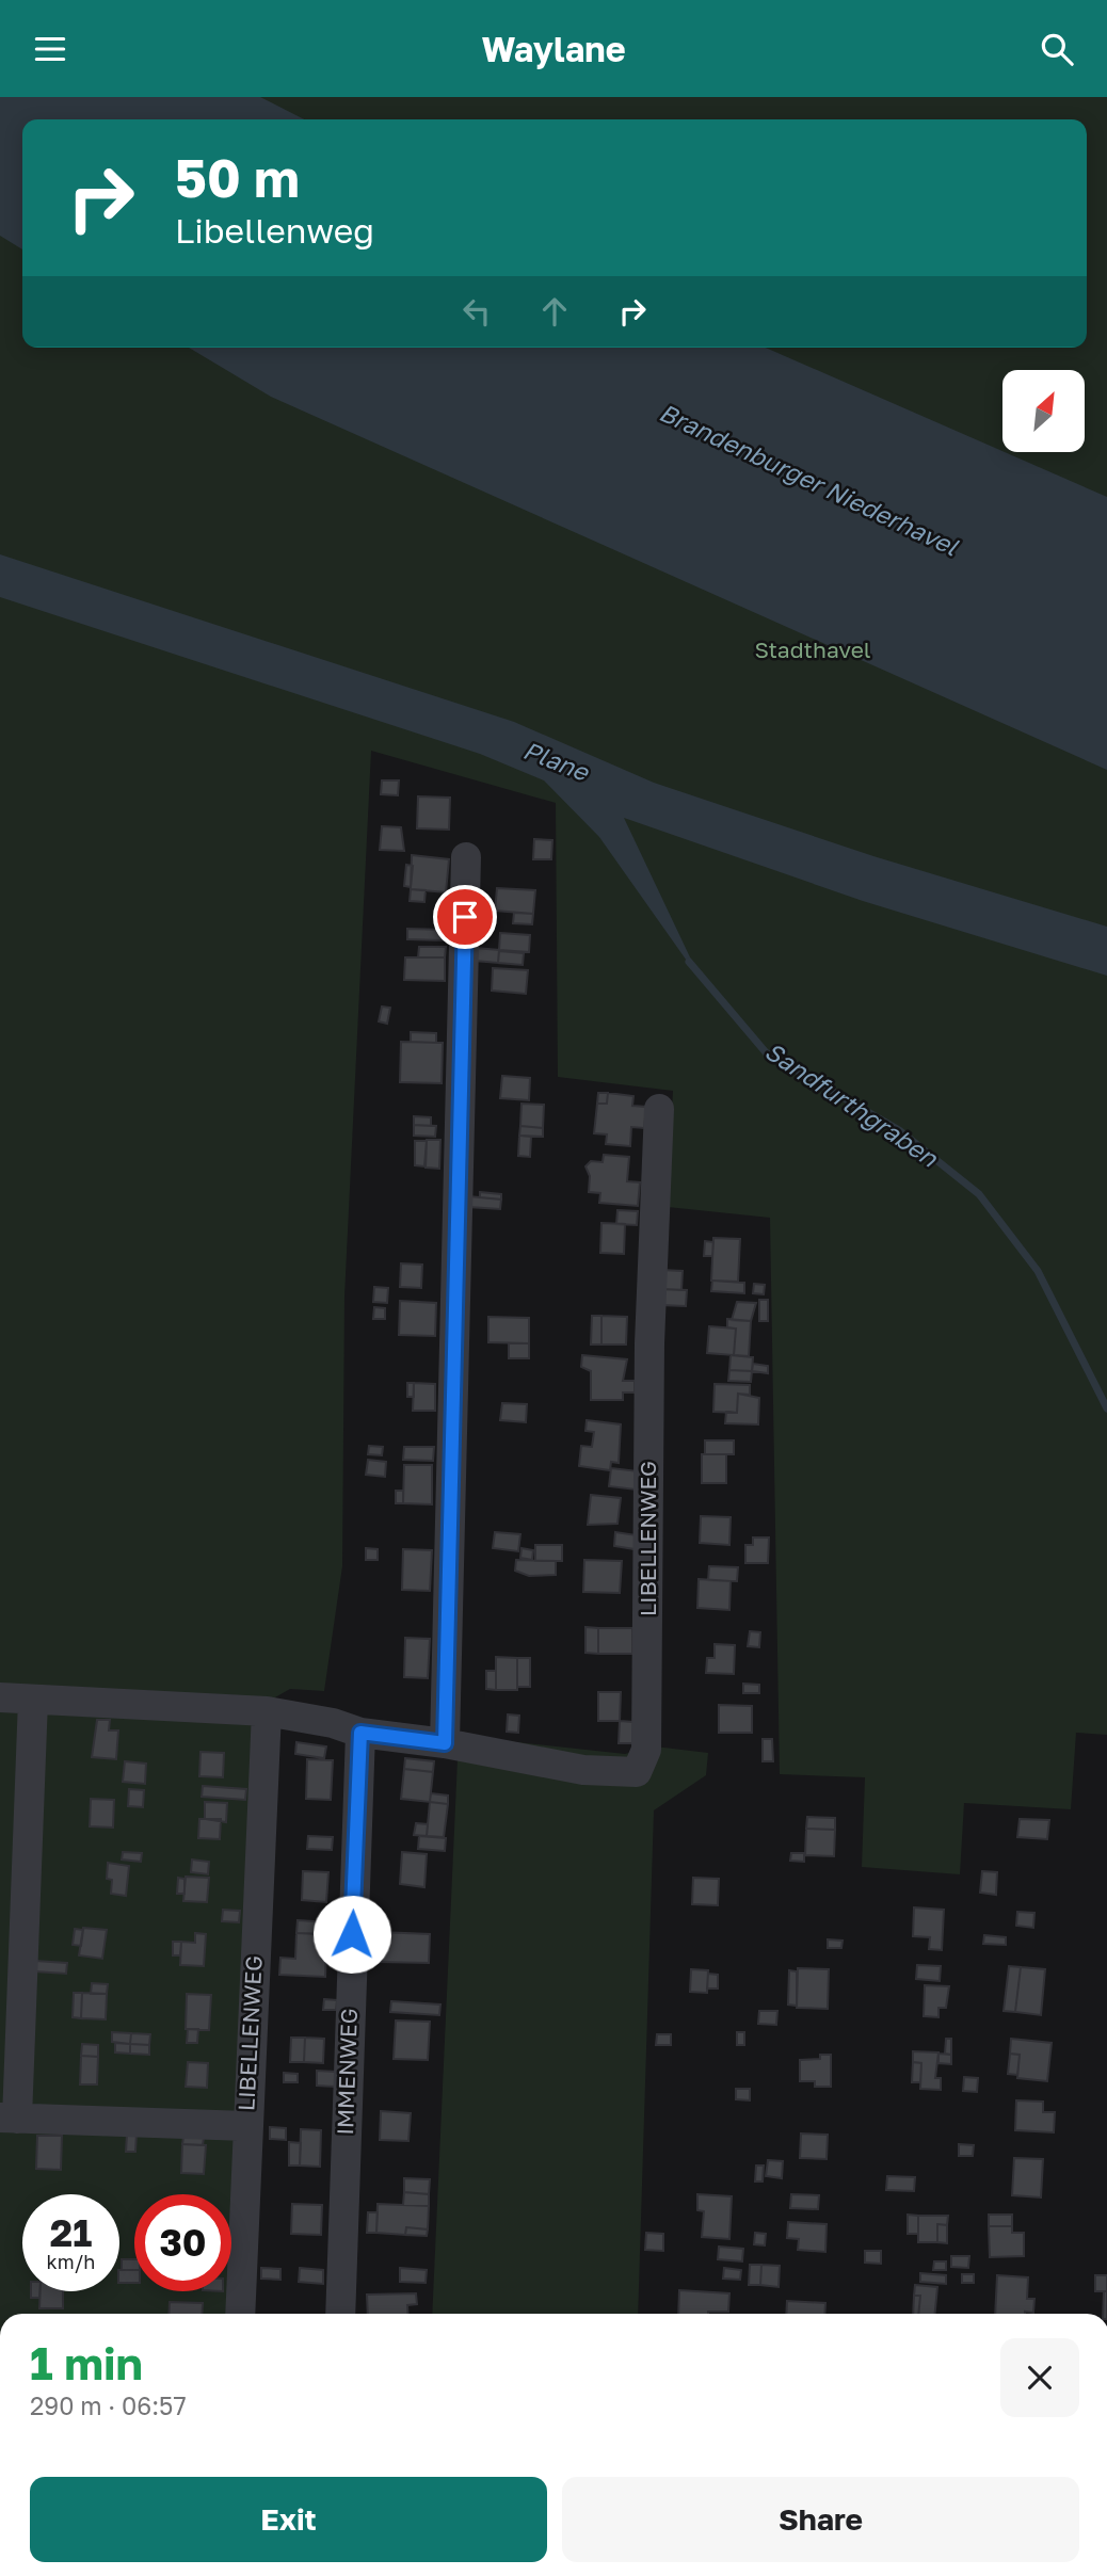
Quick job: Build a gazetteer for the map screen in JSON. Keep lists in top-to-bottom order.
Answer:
{
  "streets": {
    "street": ["LIBELLENWEG", "IMMENWEG"]
  },
  "crossings": [
    ["LIBELLENWEG", "IMMENWEG"]
  ],
  "water": ["Brandenburger Niederhavel", "Plane", "Sandfurthgraben"],
  "parks": ["Stadthavel"],
  "north": "top right",
  "page": {
    "header": "Waylane",
    "turn": ["50 m", "Libellenweg"],
    "speed": "21 km/h",
    "limit": "30",
    "heading": ["1 min", "290 m · 06:57"],
    "buttons": ["Exit", "Share"]
  }
}
